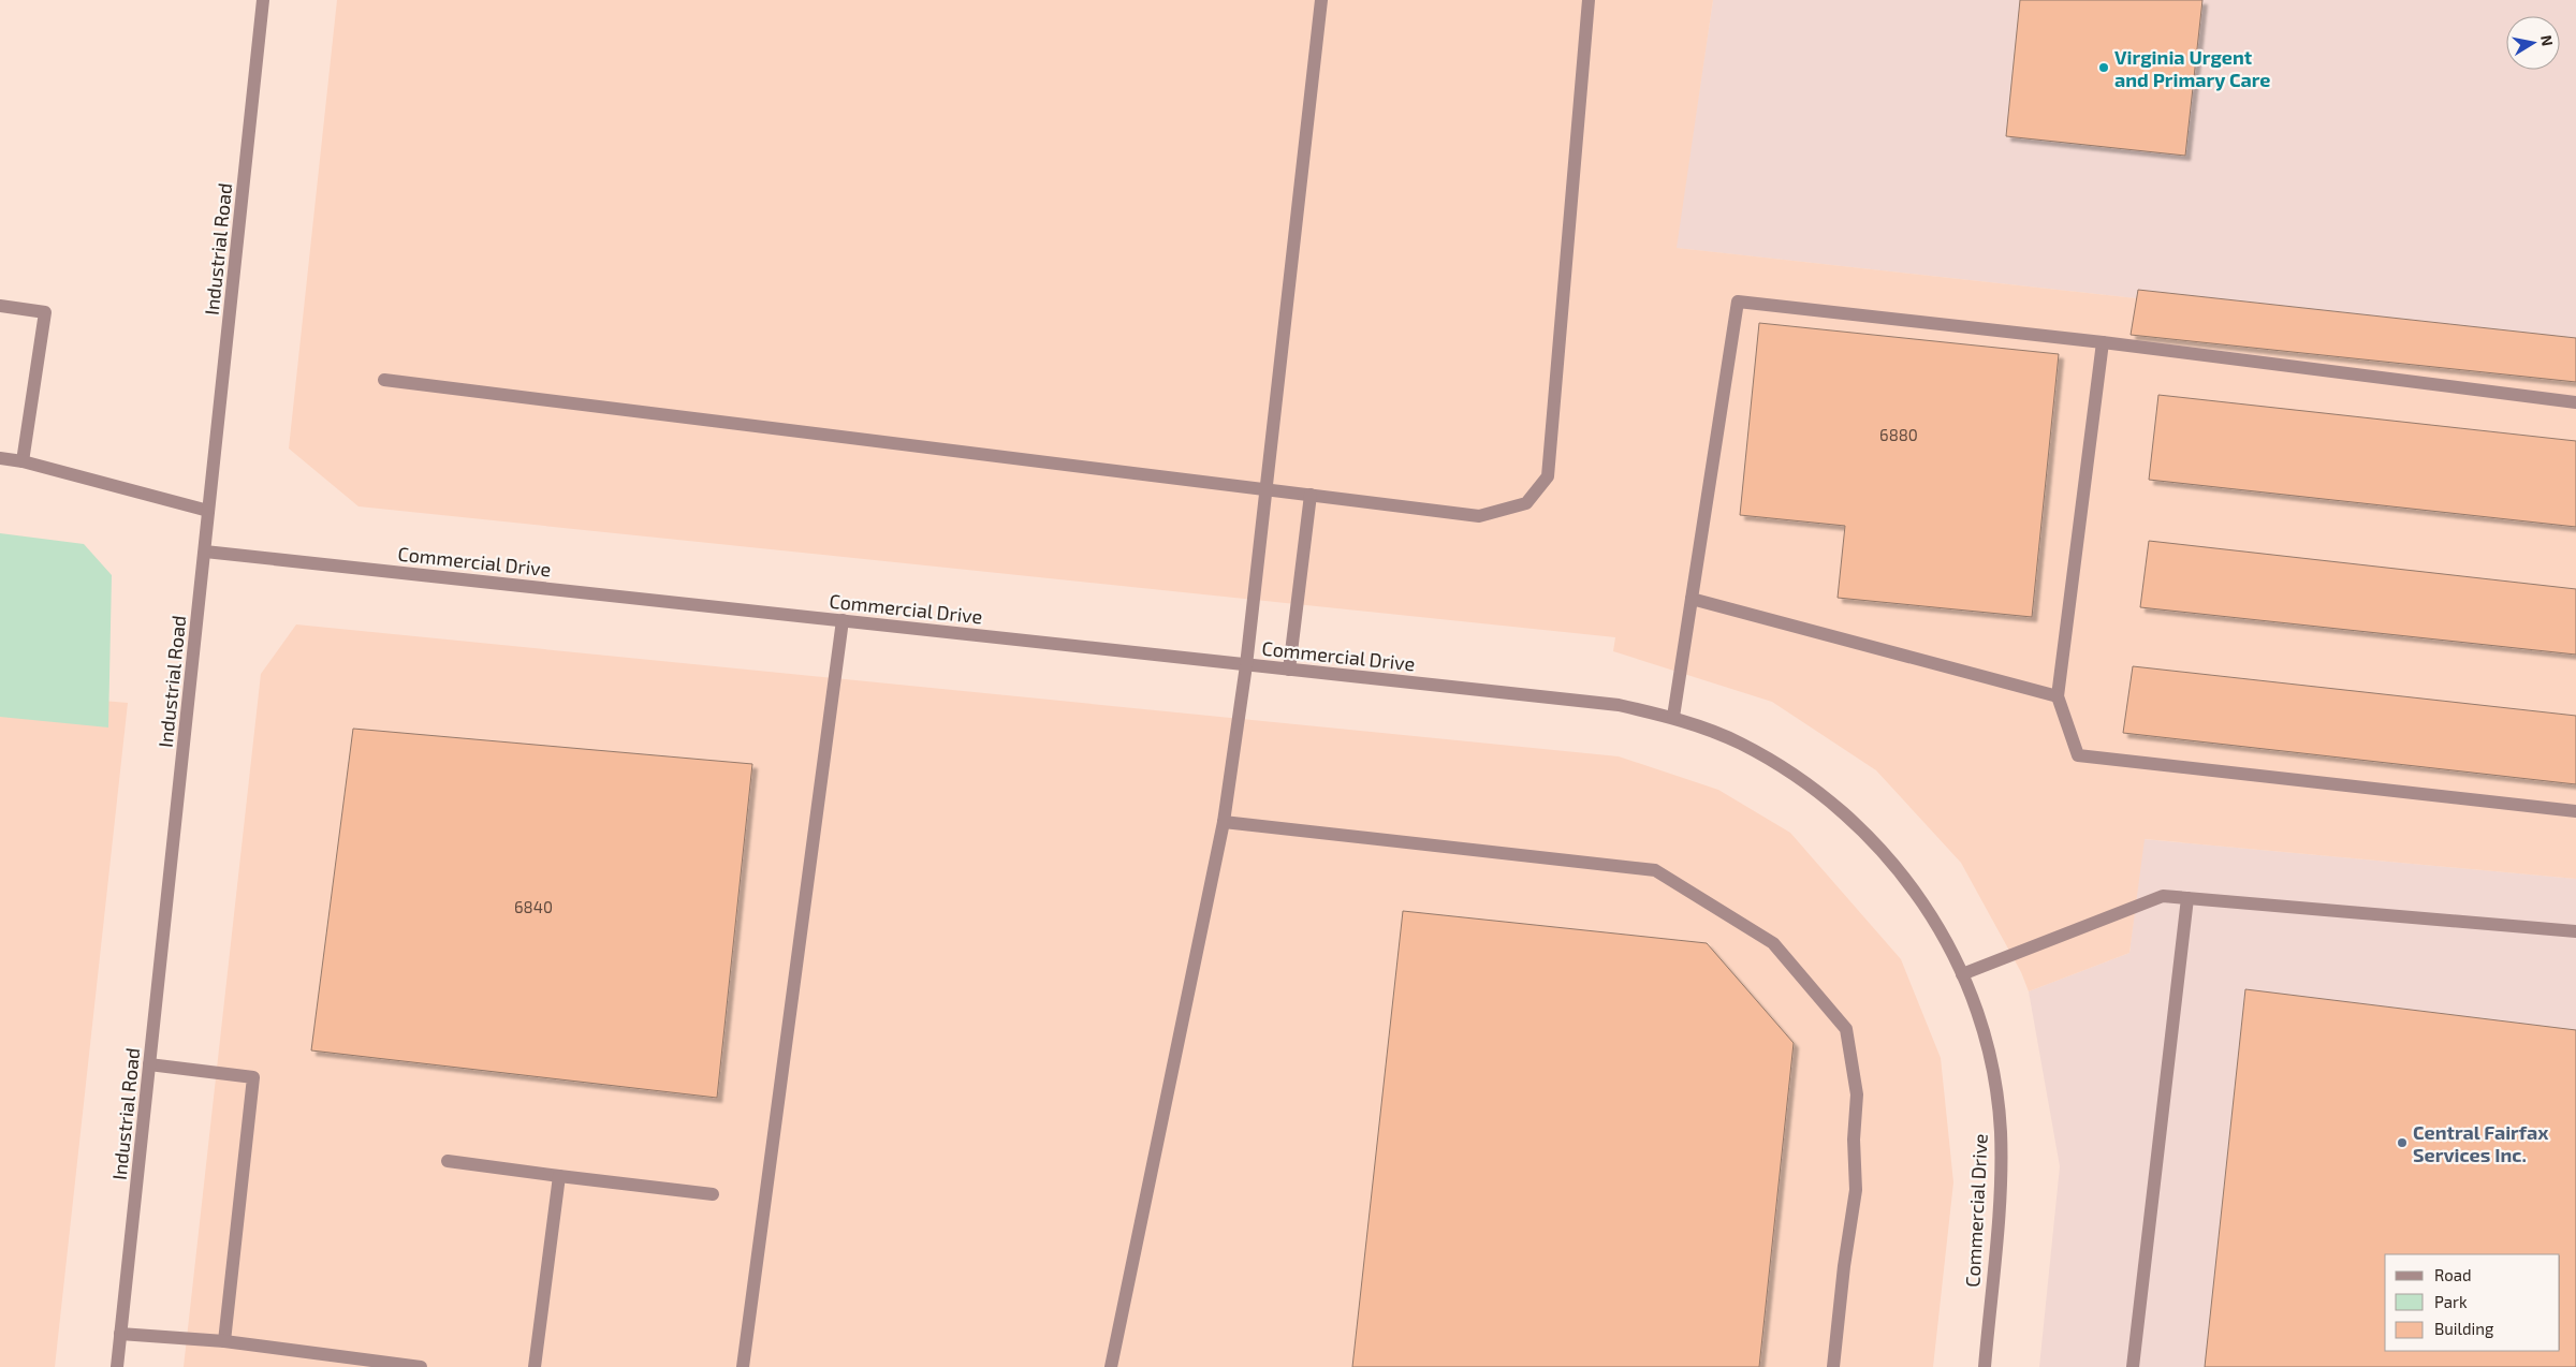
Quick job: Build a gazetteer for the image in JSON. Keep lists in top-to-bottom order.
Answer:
{
  "streets": {
    "street": ["Industrial Road", "Commercial Drive"]
  },
  "crossings": [
    ["Industrial Road", "Commercial Drive"]
  ],
  "places": ["Virginia Urgent and Primary Care", "Central Fairfax Services Inc."],
  "house_numbers": ["6880", "6840"],
  "legend": ["Road", "Park", "Building"],
  "north": "right"
}
